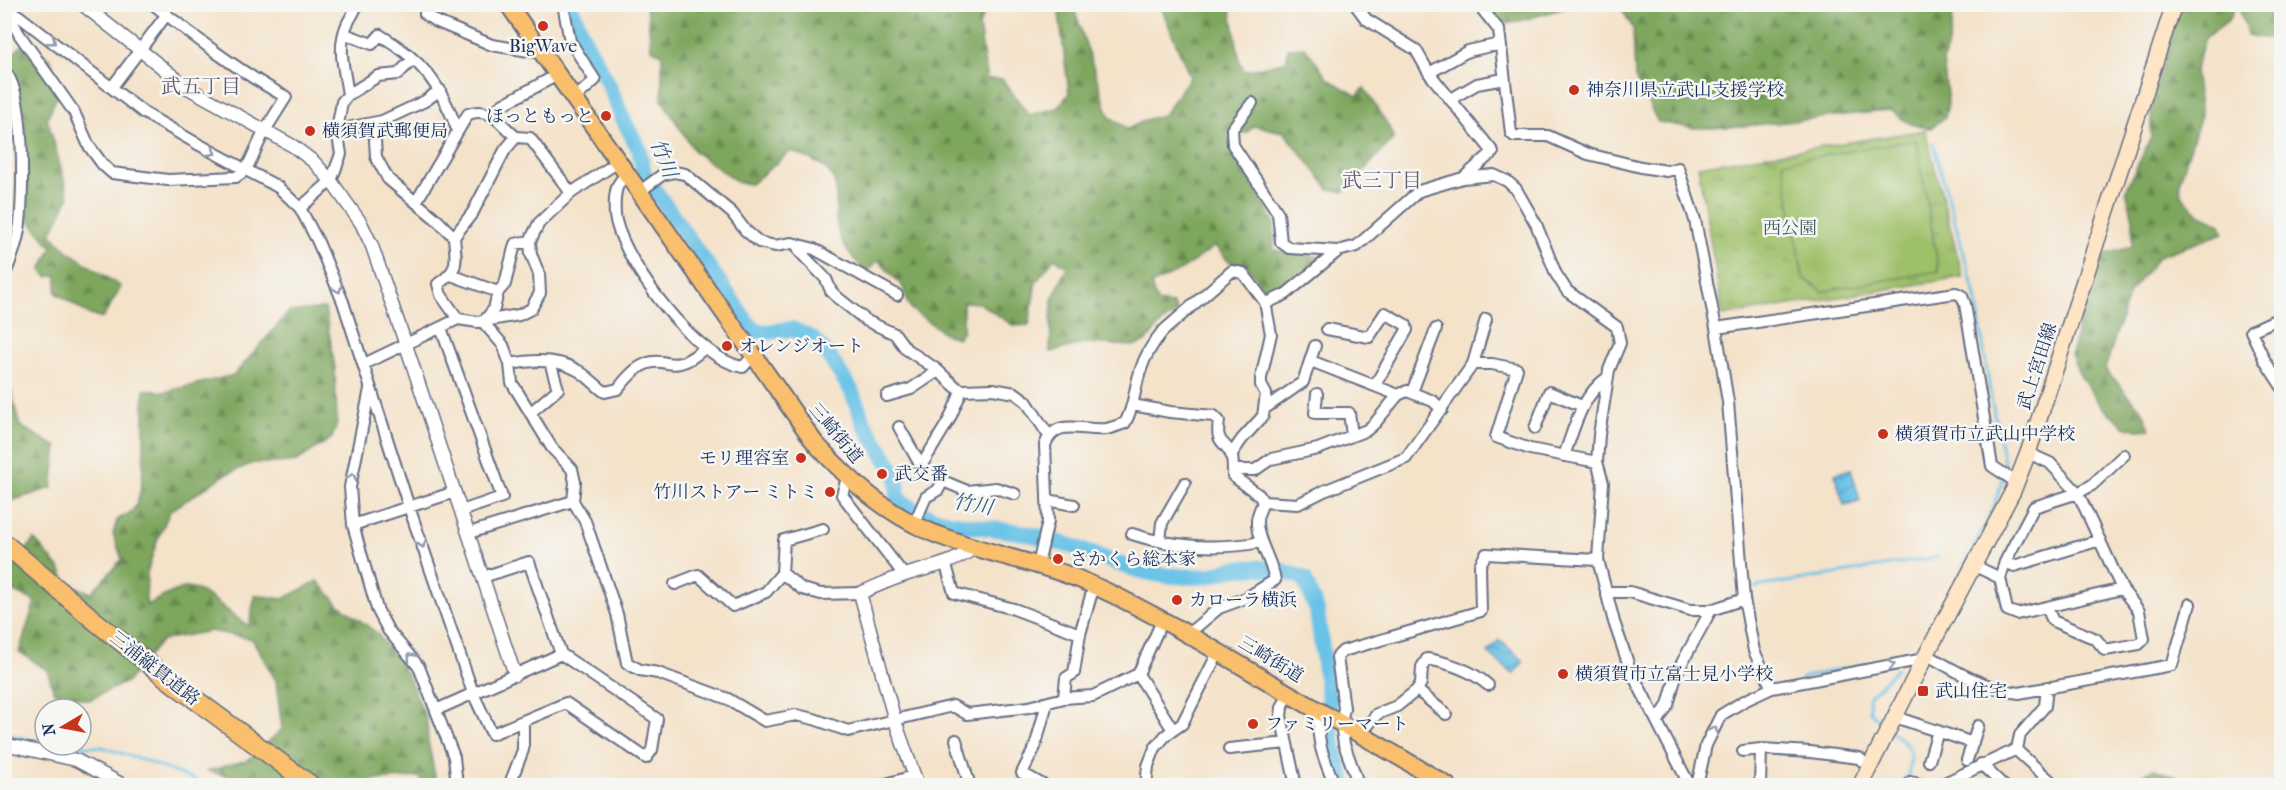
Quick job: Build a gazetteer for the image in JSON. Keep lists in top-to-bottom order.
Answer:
{
  "streets": {
    "highway": ["三浦縦貫道路"],
    "main road": ["武上宮田線", "三崎街道"]
  },
  "districts": ["武五丁目", "武三丁目"],
  "water": ["竹川"],
  "parks": ["西公園"],
  "places": {
    "other": [
      "BigWave",
      "神奈川県立武山支援学校",
      "ほっともっと",
      "横須賀武郵便局",
      "オレンジオート",
      "横須賀市立武山中学校",
      "モリ理容室",
      "武交番",
      "竹川ストアー ミトミ",
      "さかくら総本家",
      "カローラ横浜",
      "横須賀市立富士見小学校",
      "ファミリーマート"
    ],
    "transit": ["武山住宅"]
  },
  "north": "left"
}
